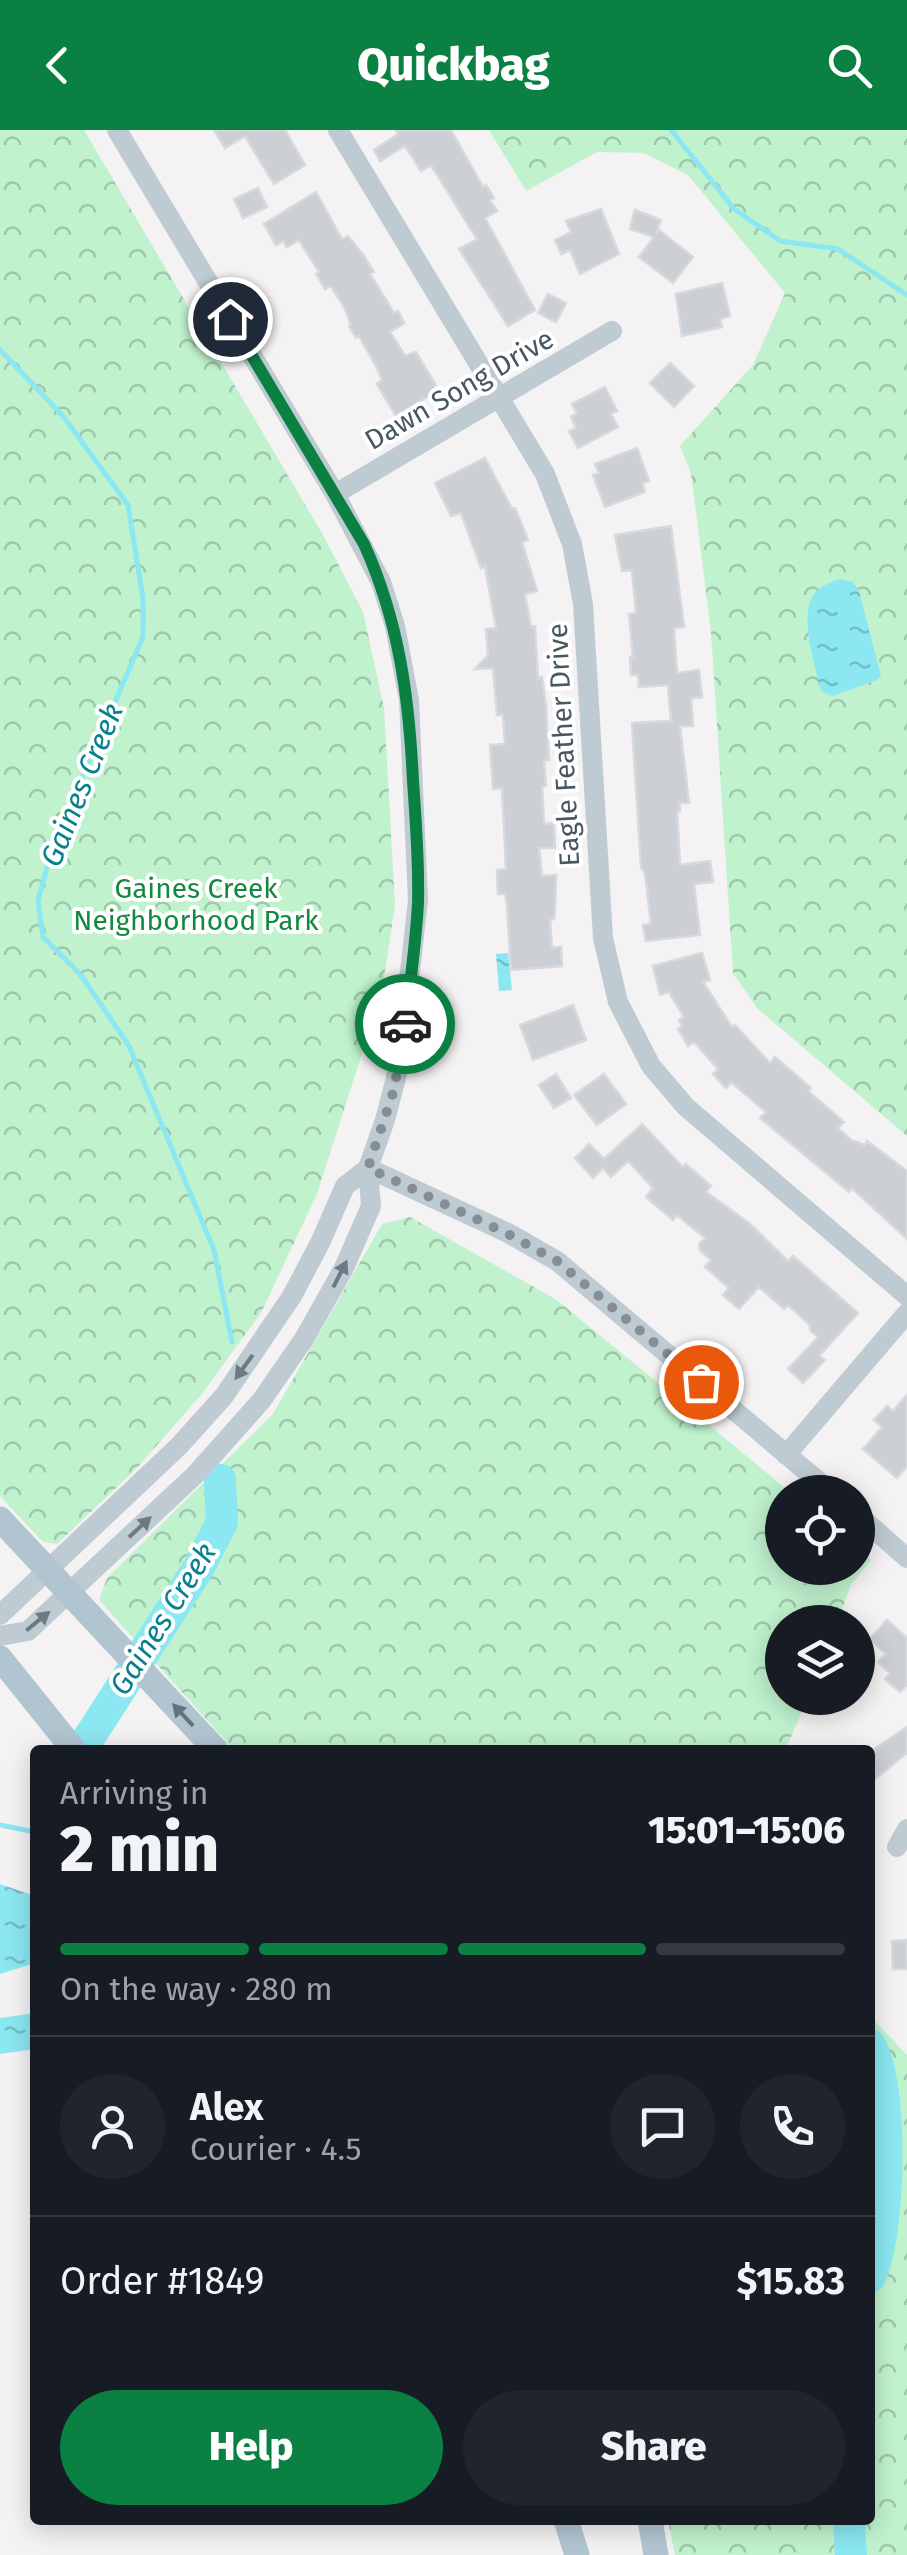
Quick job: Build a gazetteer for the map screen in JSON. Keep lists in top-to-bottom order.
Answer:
{
  "streets": {
    "street": ["Dawn Song Drive", "Eagle Feather Drive"]
  },
  "crossings": [
    ["Dawn Song Drive", "Eagle Feather Drive"]
  ],
  "water": ["Gaines Creek"],
  "parks": ["Gaines Creek Neighborhood Park"],
  "page": {
    "header": "Quickbag",
    "heading": ["2 min", "Arriving in", "15:01–15:06"],
    "panel": [
      "Alex",
      "Courier · 4.5",
      "Order #1849",
      "$15.83"
    ],
    "bar": "On the way · 280 m",
    "buttons": ["Help", "Share"]
  }
}
